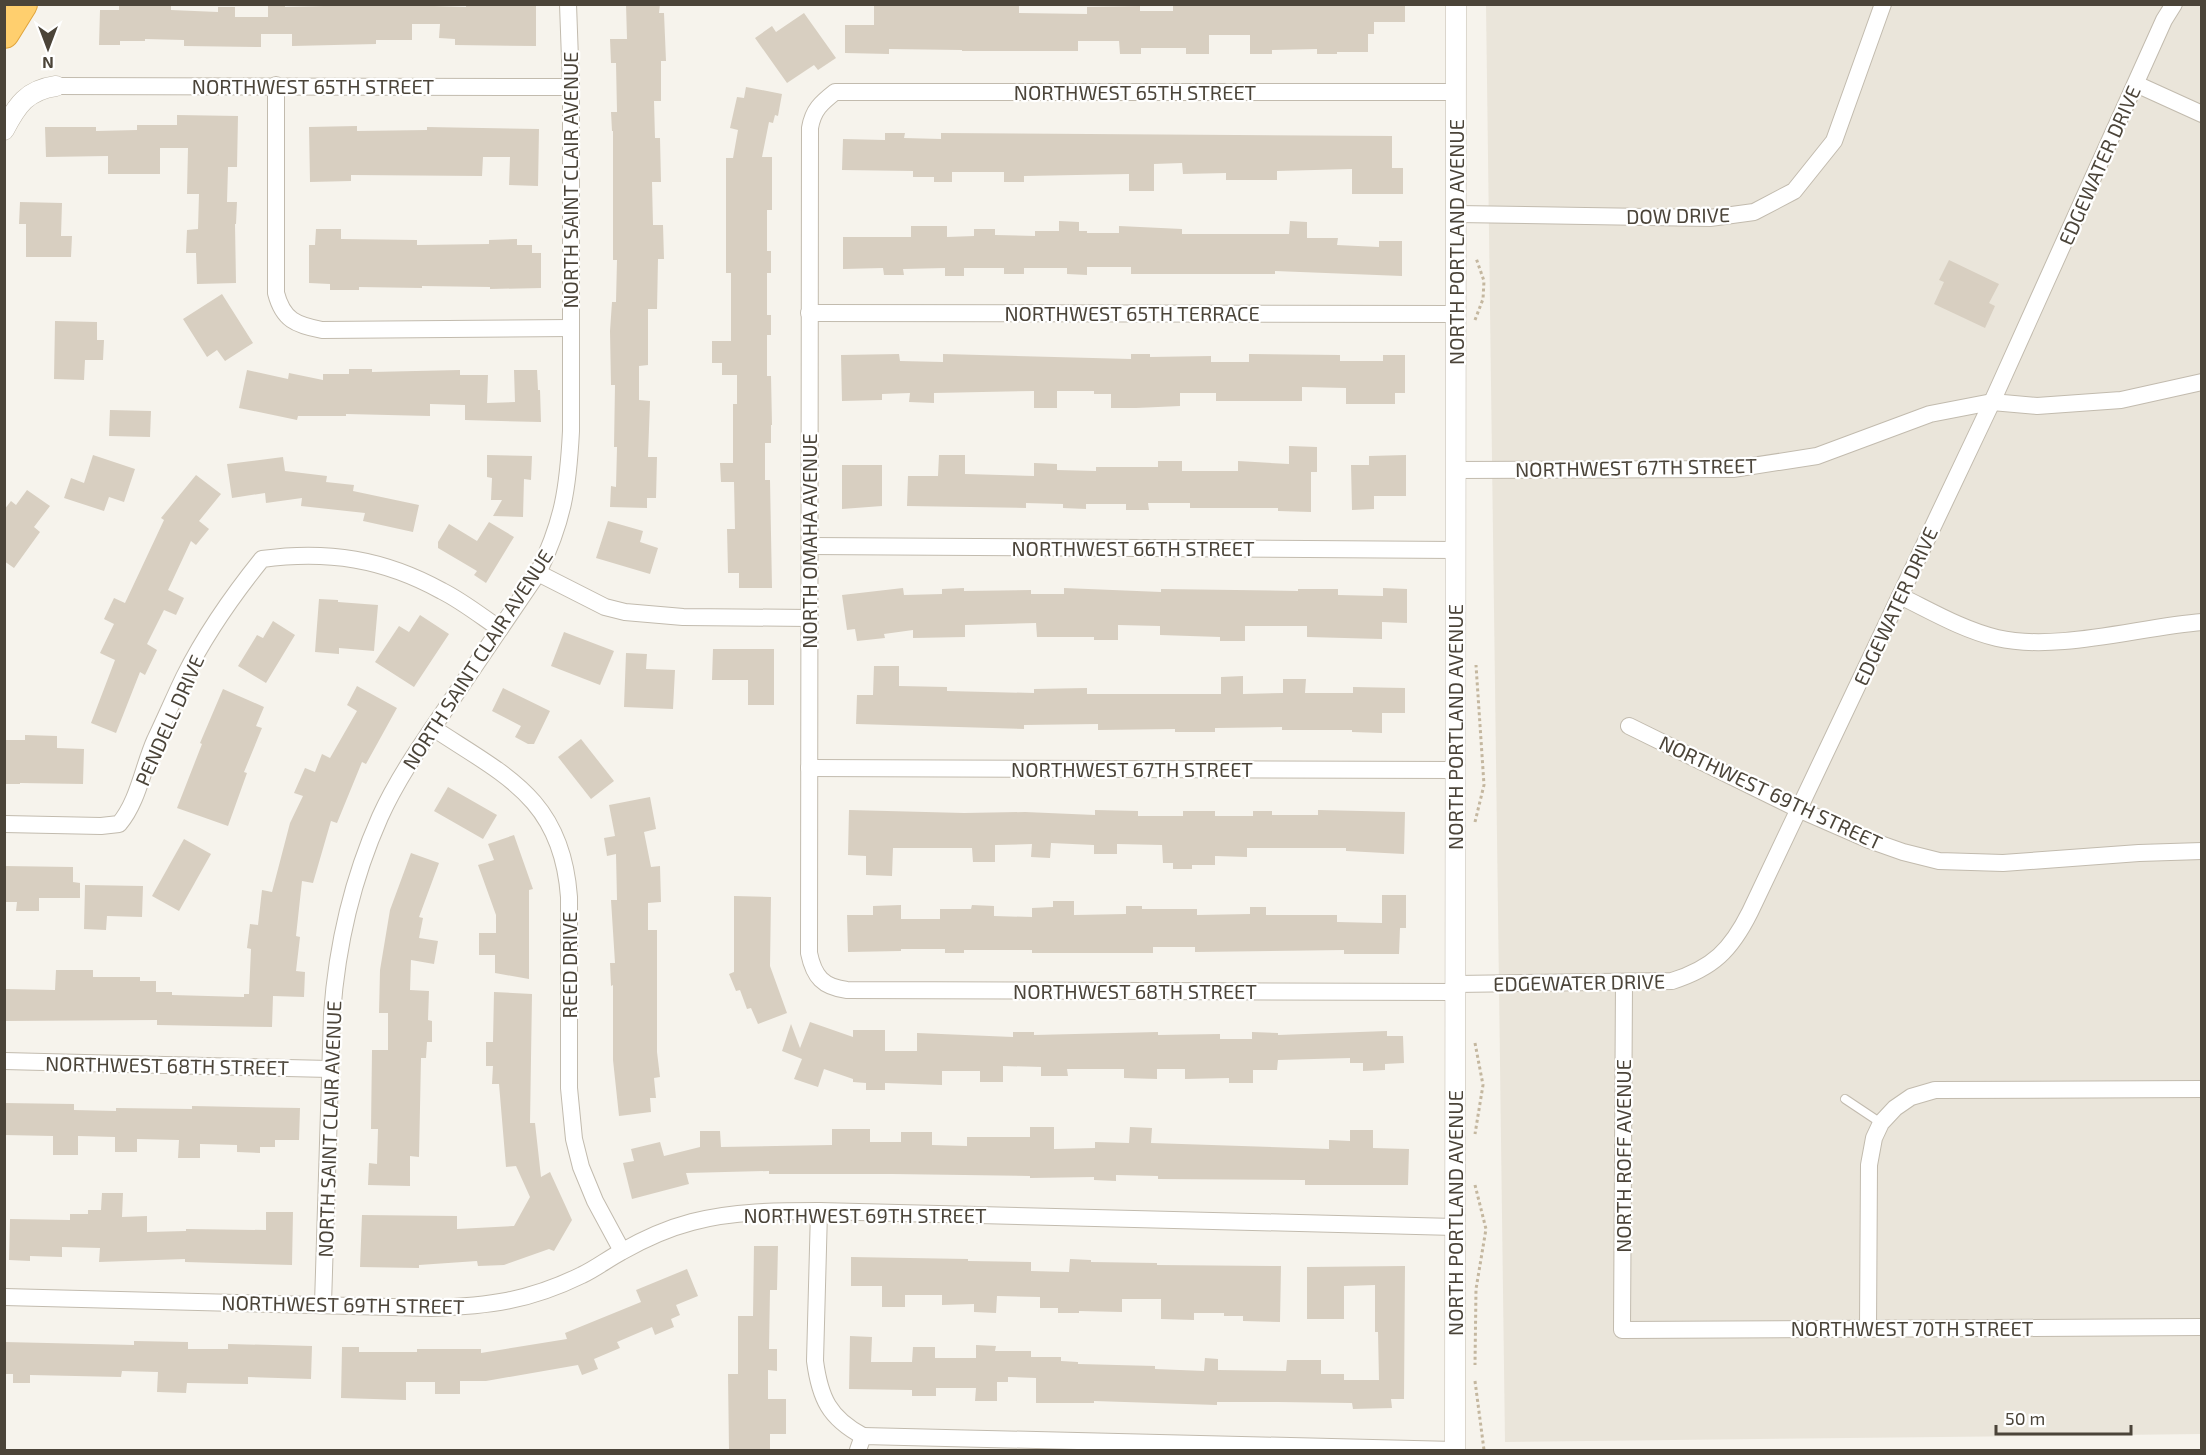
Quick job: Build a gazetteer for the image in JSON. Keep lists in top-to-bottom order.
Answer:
{
  "streets": {
    "street": [
      "NORTHWEST 65TH STREET",
      "EDGEWATER DRIVE",
      "NORTH SAINT CLAIR AVENUE",
      "DOW DRIVE",
      "NORTH PORTLAND AVENUE",
      "NORTHWEST 65TH TERRACE",
      "NORTHWEST 67TH STREET",
      "NORTH OMAHA AVENUE",
      "NORTHWEST 66TH STREET",
      "PENDELL DRIVE",
      "NORTHWEST 69TH STREET",
      "REED DRIVE",
      "NORTHWEST 68TH STREET",
      "NORTH ROFF AVENUE",
      "NORTHWEST 70TH STREET"
    ]
  },
  "crossings": [
    ["NORTHWEST 65TH STREET", "NORTH SAINT CLAIR AVENUE"],
    ["NORTHWEST 65TH STREET", "NORTH PORTLAND AVENUE"],
    ["NORTHWEST 65TH STREET", "NORTH OMAHA AVENUE"],
    ["EDGEWATER DRIVE", "NORTH PORTLAND AVENUE"],
    ["EDGEWATER DRIVE", "NORTHWEST 67TH STREET"],
    ["EDGEWATER DRIVE", "NORTHWEST 69TH STREET"],
    ["EDGEWATER DRIVE", "NORTHWEST 68TH STREET"],
    ["EDGEWATER DRIVE", "NORTH ROFF AVENUE"],
    ["NORTH SAINT CLAIR AVENUE", "PENDELL DRIVE"],
    ["NORTH SAINT CLAIR AVENUE", "NORTHWEST 69TH STREET"],
    ["NORTH SAINT CLAIR AVENUE", "REED DRIVE"],
    ["NORTH SAINT CLAIR AVENUE", "NORTHWEST 68TH STREET"],
    ["DOW DRIVE", "NORTH PORTLAND AVENUE"],
    ["NORTH PORTLAND AVENUE", "NORTHWEST 65TH TERRACE"],
    ["NORTH PORTLAND AVENUE", "NORTHWEST 67TH STREET"],
    ["NORTH PORTLAND AVENUE", "NORTHWEST 66TH STREET"],
    ["NORTH PORTLAND AVENUE", "NORTHWEST 69TH STREET"],
    ["NORTH PORTLAND AVENUE", "NORTHWEST 68TH STREET"],
    ["NORTHWEST 65TH TERRACE", "NORTH OMAHA AVENUE"],
    ["NORTHWEST 67TH STREET", "NORTH OMAHA AVENUE"],
    ["NORTH OMAHA AVENUE", "NORTHWEST 66TH STREET"],
    ["NORTH OMAHA AVENUE", "NORTHWEST 68TH STREET"],
    ["NORTHWEST 69TH STREET", "REED DRIVE"],
    ["NORTH ROFF AVENUE", "NORTHWEST 70TH STREET"]
  ],
  "scale_bar": "50 m",
  "north": "bottom"
}
